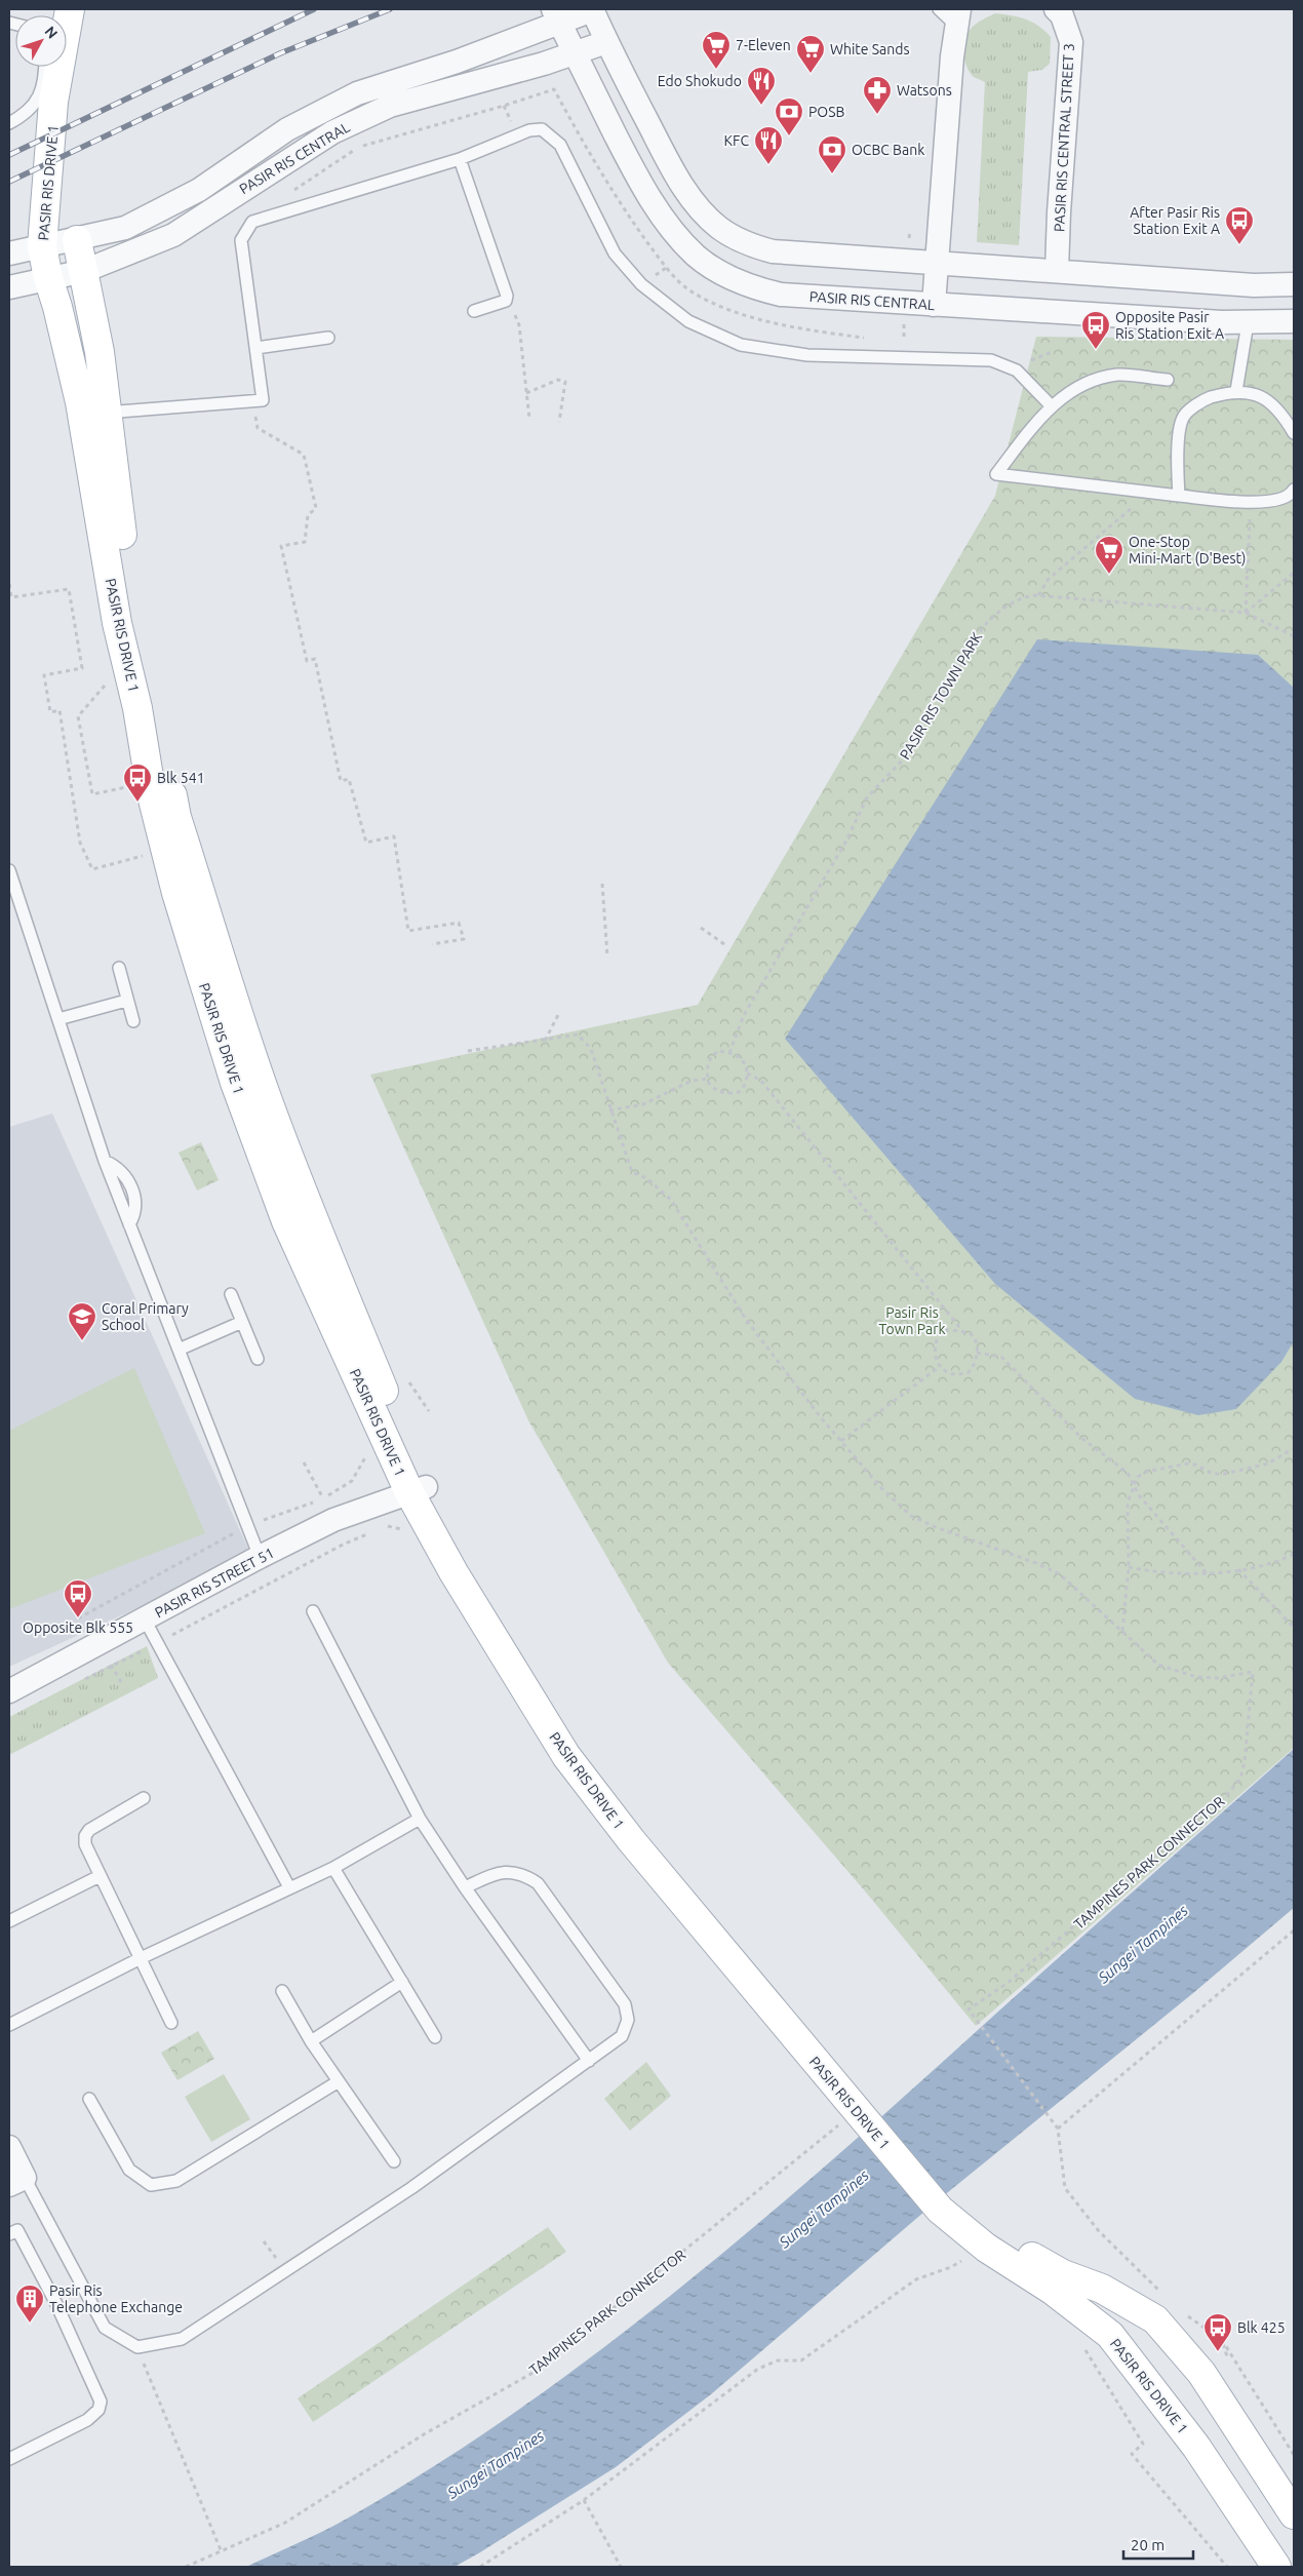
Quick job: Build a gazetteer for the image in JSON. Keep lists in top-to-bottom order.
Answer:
{
  "streets": {
    "main road": ["PASIR RIS DRIVE 1"],
    "street": ["PASIR RIS CENTRAL STREET 3", "PASIR RIS CENTRAL", "PASIR RIS STREET 51"],
    "path": ["PASIR RIS TOWN PARK", "TAMPINES PARK CONNECTOR"]
  },
  "crossings": [
    ["PASIR RIS CENTRAL STREET 3", "PASIR RIS CENTRAL"],
    ["PASIR RIS CENTRAL", "PASIR RIS DRIVE 1"],
    ["PASIR RIS DRIVE 1", "PASIR RIS STREET 51"],
    ["PASIR RIS DRIVE 1", "TAMPINES PARK CONNECTOR"]
  ],
  "water": ["Sungei Tampines"],
  "parks": ["Pasir Ris Town Park"],
  "places": {
    "supermarket": ["7-Eleven", "White Sands", "One-Stop Mini-Mart (D'Best)"],
    "restaurant": ["Edo Shokudo", "KFC"],
    "pharmacy": ["Watsons"],
    "bank": ["POSB", "OCBC Bank"],
    "bus stop": [
      "After Pasir Ris Station Exit A",
      "Opposite Pasir Ris Station Exit A",
      "Blk 541",
      "Opposite Blk 555",
      "Blk 425"
    ],
    "school or university": ["Coral Primary School"],
    "building": ["Pasir Ris Telephone Exchange"]
  },
  "scale_bar": "20 m",
  "north": "top right"
}
